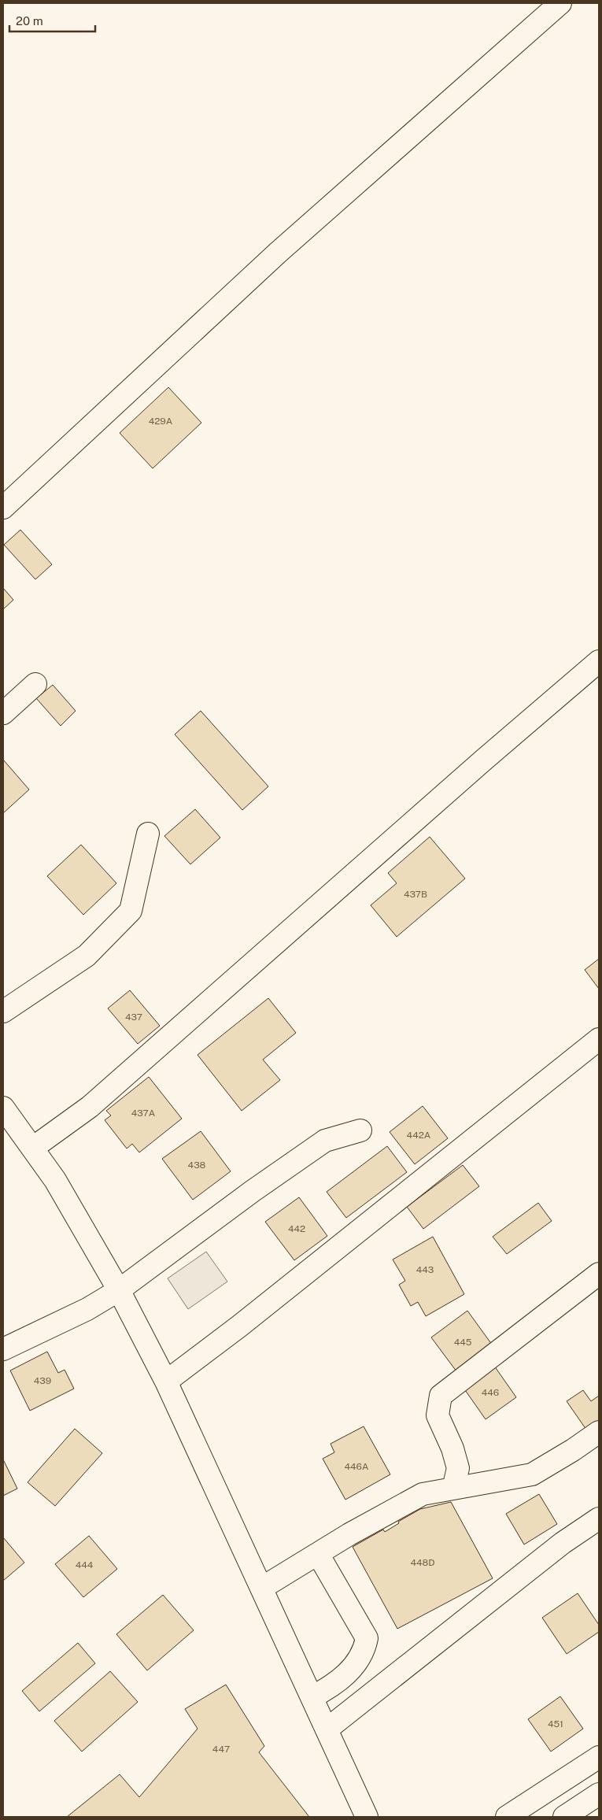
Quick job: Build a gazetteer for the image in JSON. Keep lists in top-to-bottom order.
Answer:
{
  "house_numbers": [
    "429A",
    "437B",
    "437",
    "437A",
    "442A",
    "438",
    "442",
    "443",
    "445",
    "439",
    "446",
    "446A",
    "448D",
    "444",
    "451",
    "447"
  ],
  "scale_bar": "20 m"
}
